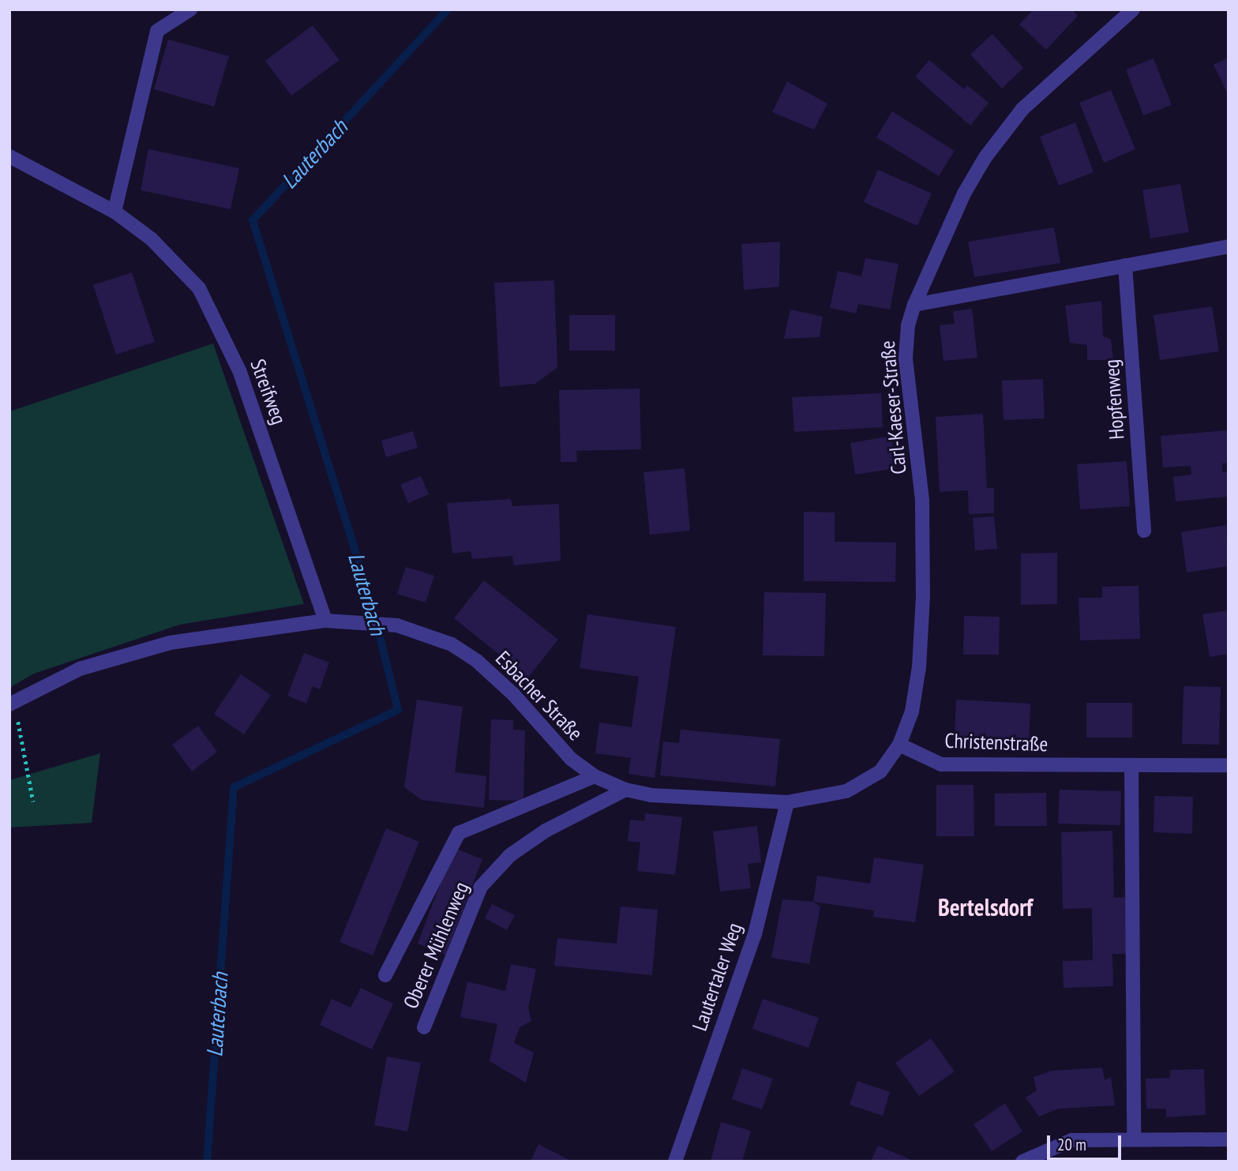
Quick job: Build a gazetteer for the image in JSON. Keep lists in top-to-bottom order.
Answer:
{
  "streets": {
    "street": [
      "Streifweg",
      "Hopfenweg",
      "Carl-Kaeser-Straße",
      "Esbacher Straße",
      "Christenstraße",
      "Oberer Mühlenweg",
      "Lautertaler Weg"
    ]
  },
  "crossings": [
    ["Streifweg", "Esbacher Straße"],
    ["Carl-Kaeser-Straße", "Christenstraße"],
    ["Esbacher Straße", "Oberer Mühlenweg"],
    ["Esbacher Straße", "Lautertaler Weg"]
  ],
  "districts": ["Bertelsdorf"],
  "water": ["Lauterbach"],
  "scale_bar": "20 m"
}
